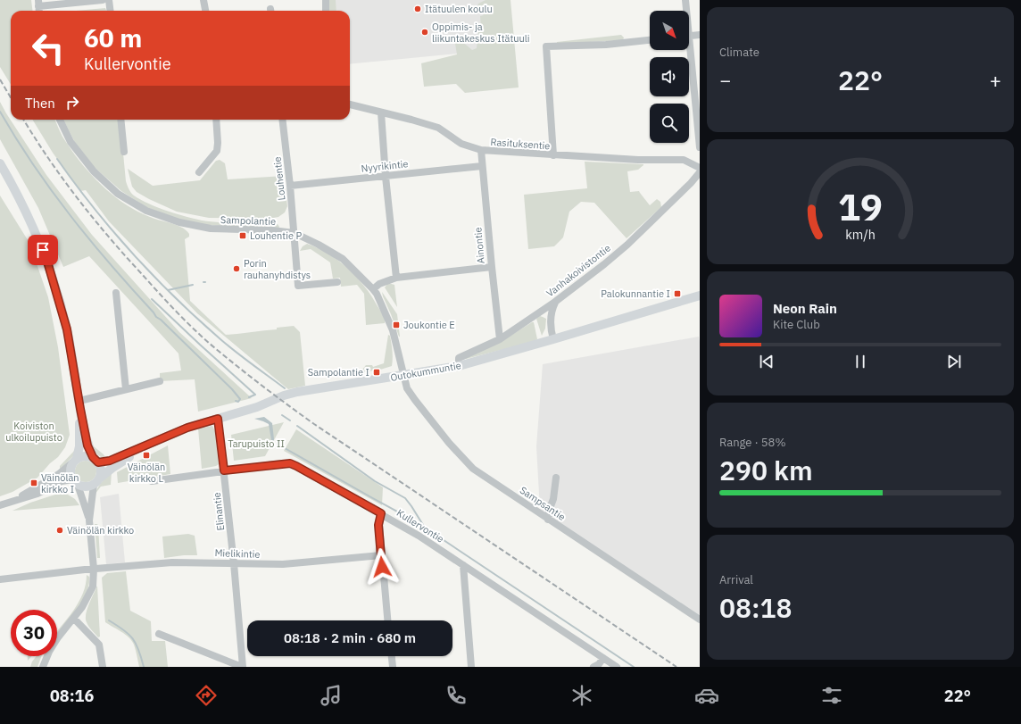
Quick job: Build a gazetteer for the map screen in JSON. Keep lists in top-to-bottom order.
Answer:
{
  "streets": {
    "main road": ["Outokummuntie"],
    "street": [
      "Rasituksentie",
      "Nyyrikintie",
      "Louhentie",
      "Sampolantie",
      "Ainontie",
      "Vanhakoivistontie",
      "Sampsantie",
      "Elinantie",
      "Kullervontie",
      "Mielikintie"
    ]
  },
  "crossings": [
    ["Rasituksentie", "Ainontie"],
    ["Nyyrikintie", "Louhentie"],
    ["Nyyrikintie", "Ainontie"],
    ["Louhentie", "Sampolantie"],
    ["Sampolantie", "Outokummuntie"],
    ["Sampolantie", "Sampsantie"],
    ["Ainontie", "Vanhakoivistontie"],
    ["Vanhakoivistontie", "Outokummuntie"],
    ["Outokummuntie", "Sampsantie"],
    ["Outokummuntie", "Elinantie"],
    ["Elinantie", "Kullervontie"],
    ["Elinantie", "Mielikintie"]
  ],
  "parks": ["Koiviston ulkoilupuisto", "Tarupuisto II"],
  "places": {
    "other": [
      "Itätuulen koulu",
      "Oppimis- ja liikuntakeskus Itätuuli",
      "Porin rauhanyhdistys",
      "Väinölän kirkko"
    ],
    "transit": [
      "Louhentie P",
      "Palokunnantie I",
      "Joukontie E",
      "Sampolantie I",
      "Väinölän kirkko L",
      "Väinölän kirkko I"
    ]
  },
  "north": "bottom right",
  "page": {
    "tile": [
      "Climate",
      ["Range · 58%", "290 km"],
      ["Arrival", "08:18"]
    ],
    "turn": ["60 m", "Kullervontie"],
    "heat": ["−", "22°", "+"],
    "then": "Then",
    "song": ["Neon Rain", "Kite Club"],
    "limit": "30",
    "trip": "08:18 · 2 min · 680 m",
    "tabs": ["08:16", "22°"],
    "gauge": ["19", "km/h"]
  }
}
